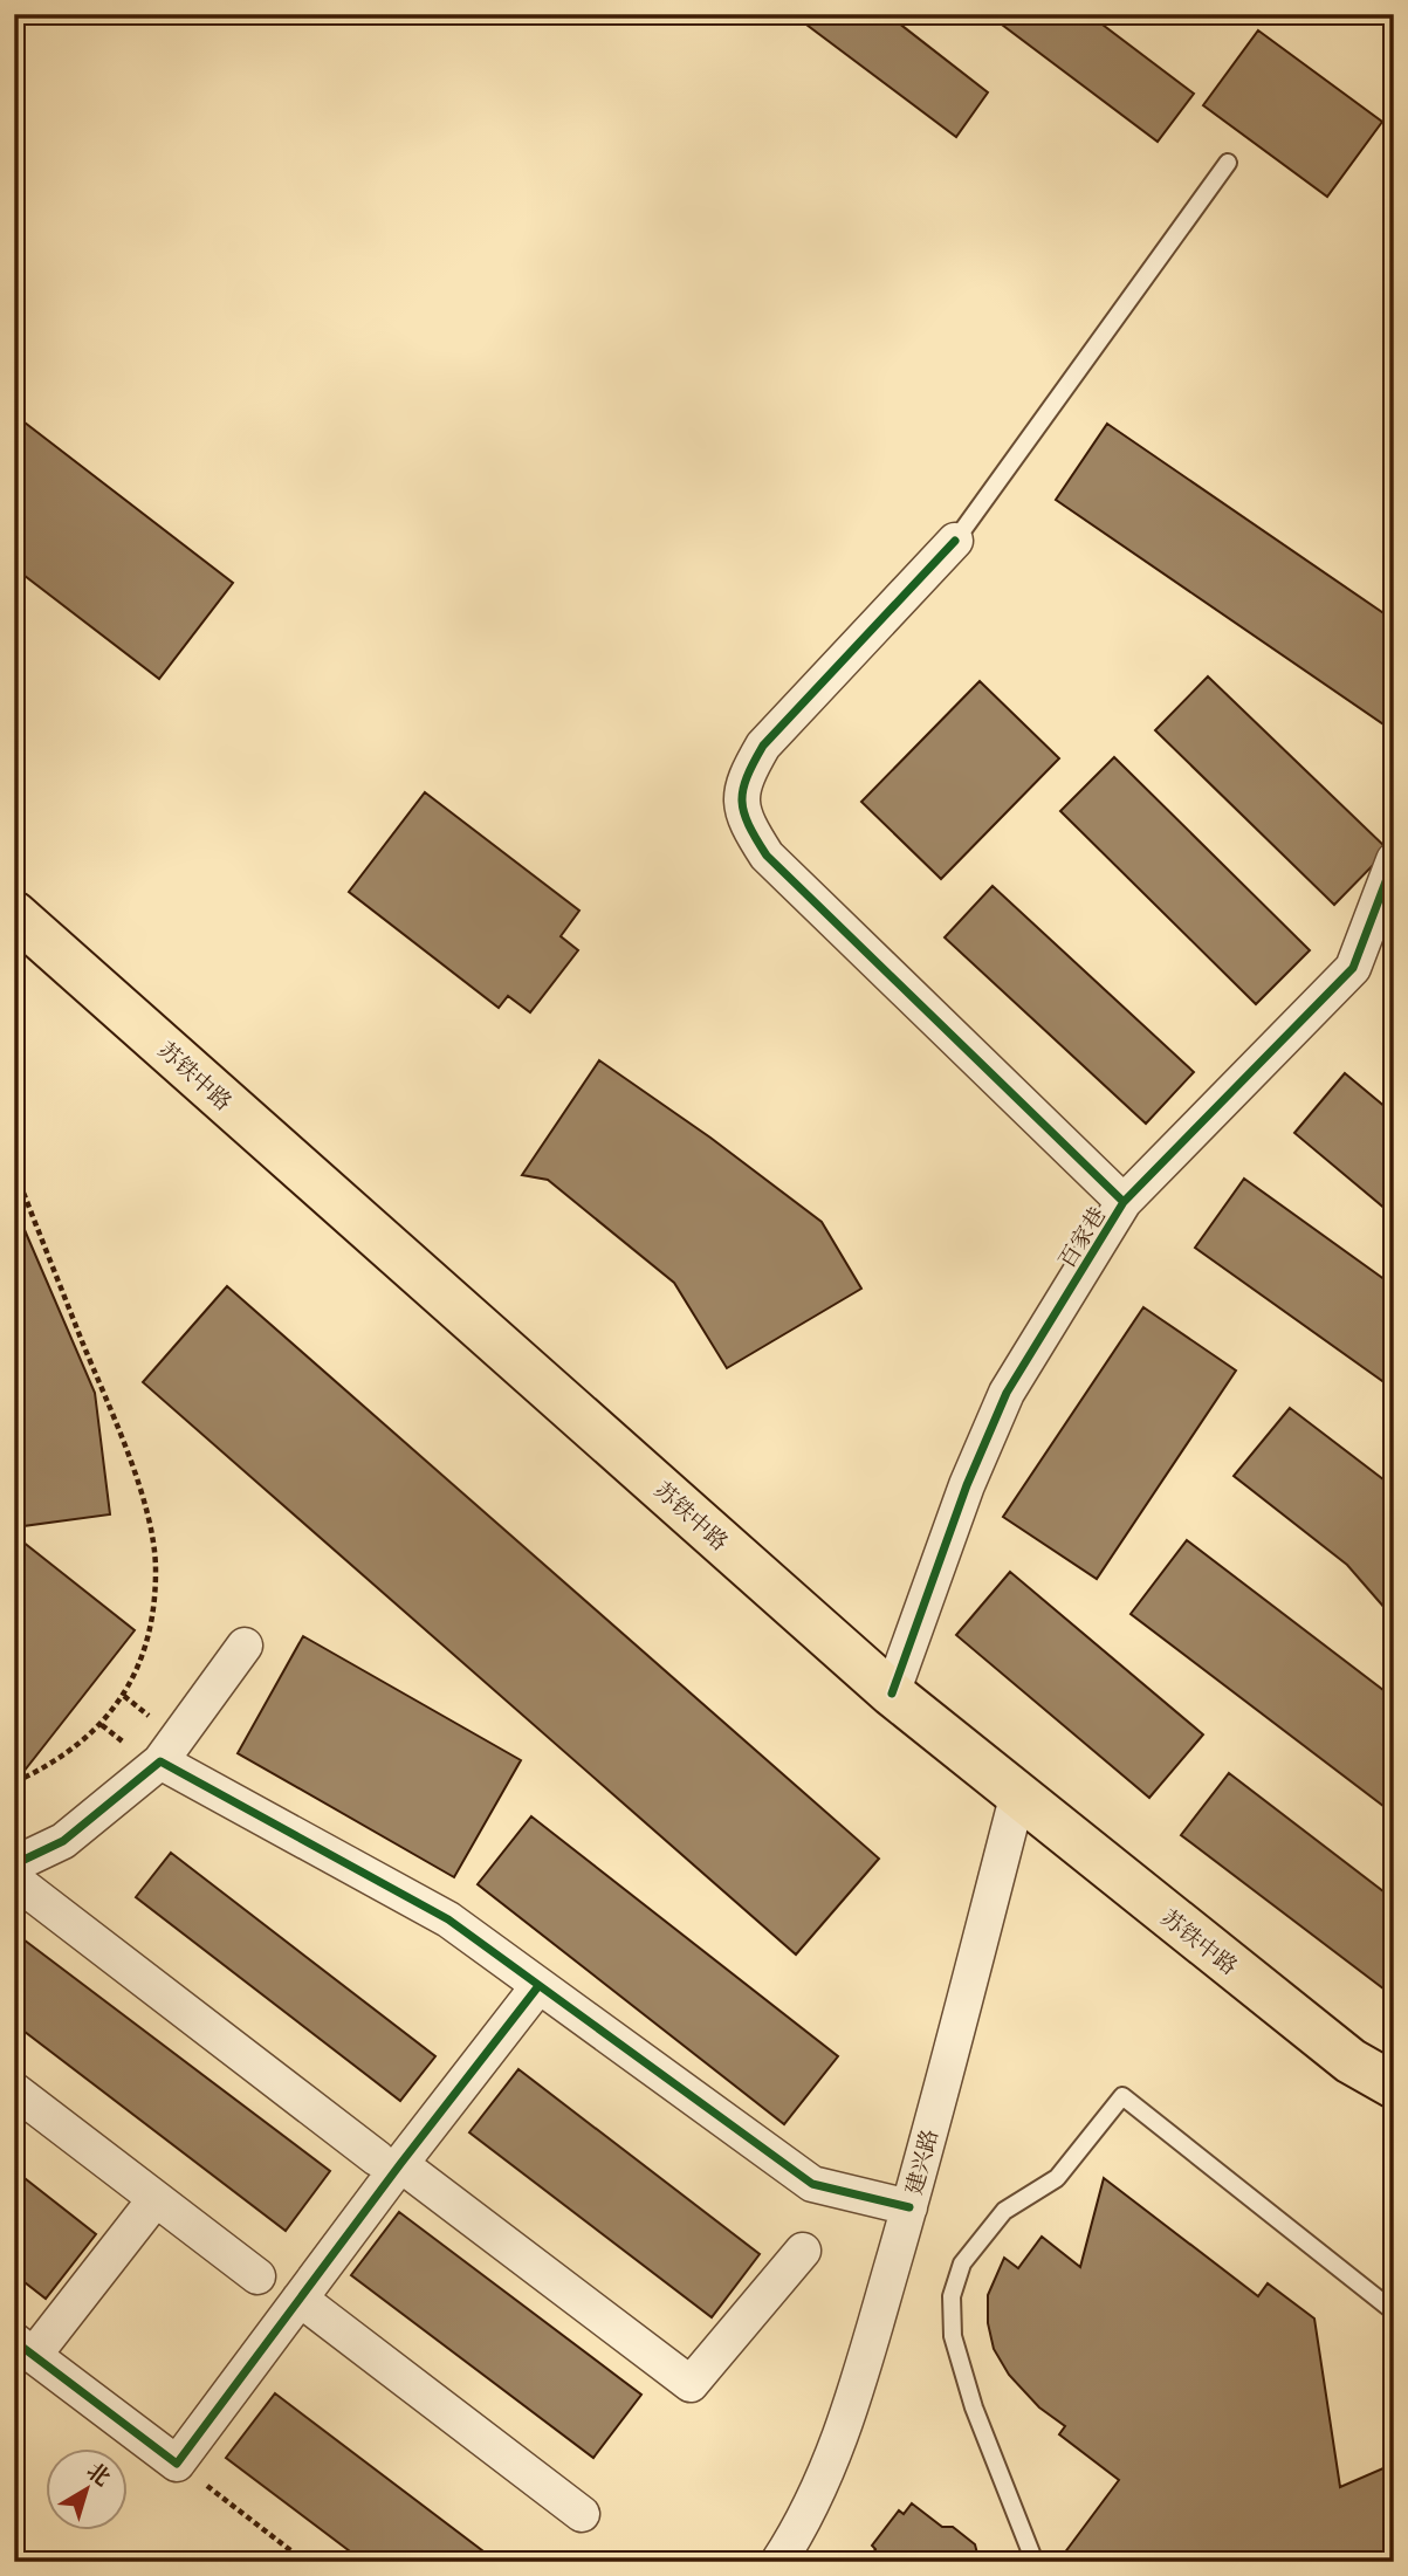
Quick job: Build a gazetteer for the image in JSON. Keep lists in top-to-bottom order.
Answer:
{
  "streets": {
    "highway": ["苏铁中路"],
    "street": ["百家巷", "建兴路"]
  },
  "crossings": [
    ["苏铁中路", "百家巷"],
    ["苏铁中路", "建兴路"]
  ],
  "north": "top right"
}
